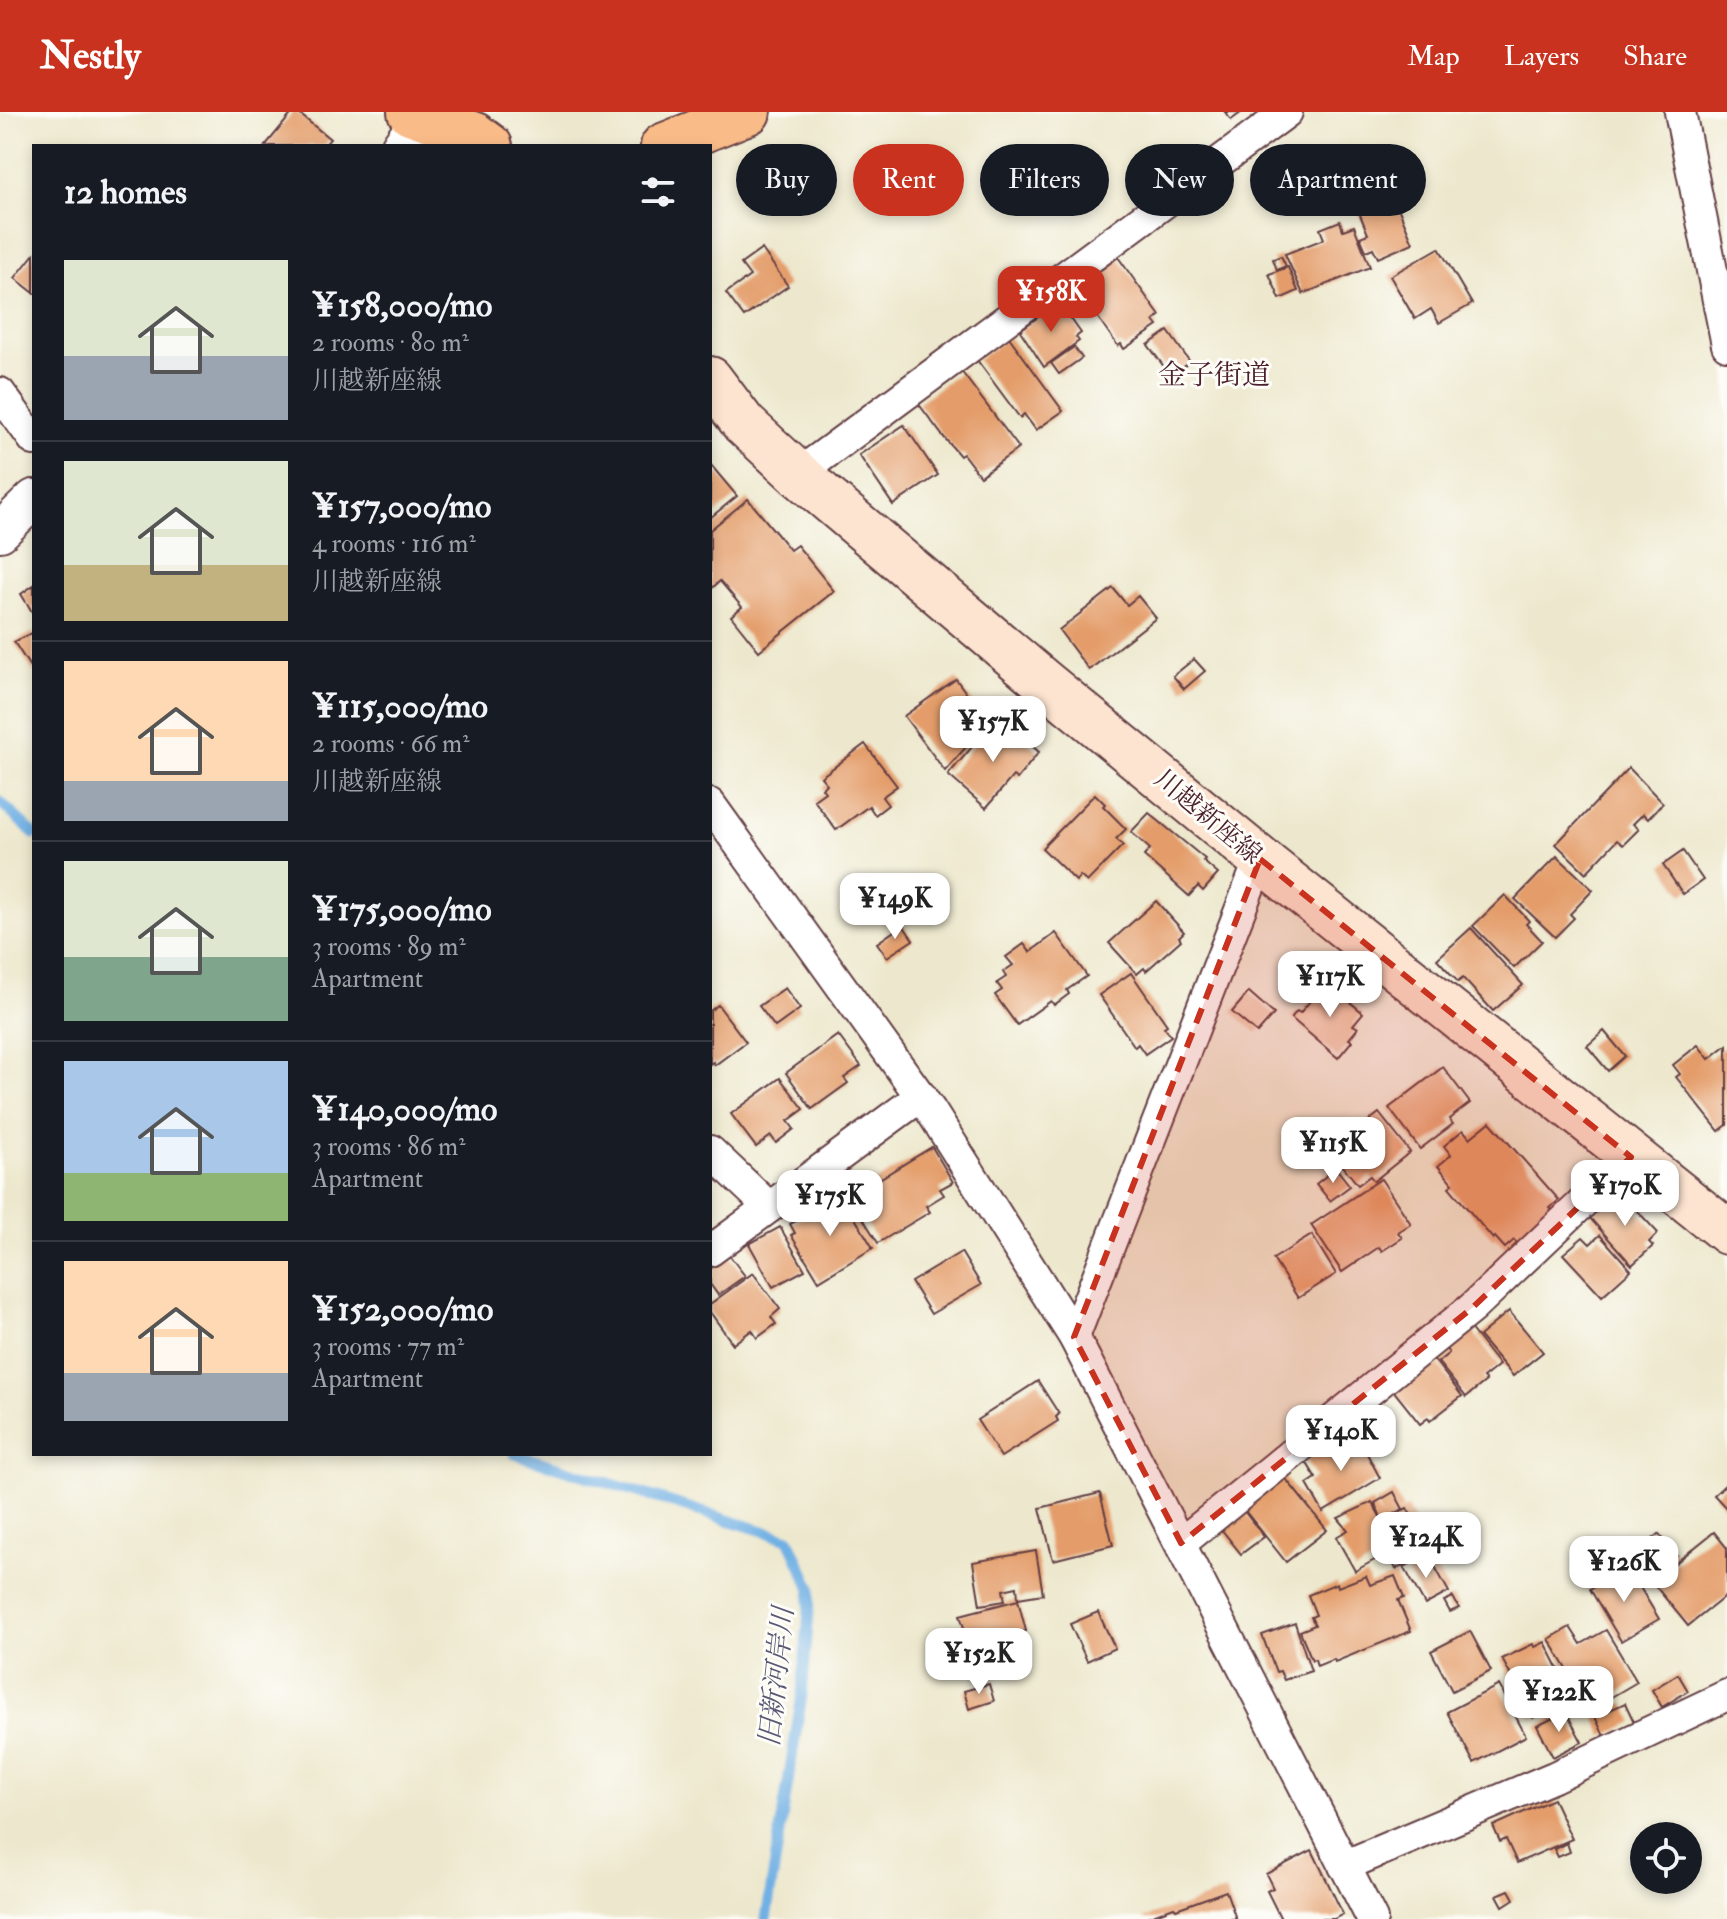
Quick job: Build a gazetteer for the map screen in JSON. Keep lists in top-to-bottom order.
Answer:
{
  "streets": {
    "main road": ["川越新座線"]
  },
  "districts": ["金子街道"],
  "water": ["旧新河岸川"],
  "page": {
    "header": "Nestly",
    "nav": ["Map", "Layers", "Share"],
    "chip": [
      "Buy",
      "Rent",
      "Filters",
      "New",
      "Apartment"
    ],
    "heading": "12 homes",
    "list": [
      {
        "name": "¥158,000/mo",
        "note": "2 rooms · 80 m² · 川越新座線"
      },
      {
        "name": "¥157,000/mo",
        "note": "4 rooms · 116 m² · 川越新座線"
      },
      {
        "name": "¥115,000/mo",
        "note": "2 rooms · 66 m² · 川越新座線"
      },
      {
        "name": "¥175,000/mo",
        "note": "3 rooms · 89 m² · Apartment"
      },
      {
        "name": "¥140,000/mo",
        "note": "3 rooms · 86 m² · Apartment"
      },
      {
        "name": "¥152,000/mo",
        "note": "3 rooms · 77 m² · Apartment"
      }
    ],
    "price": [
      "¥158K",
      "¥157K",
      "¥149K",
      "¥117K",
      "¥115K",
      "¥170K",
      "¥175K",
      "¥140K",
      "¥124K",
      "¥126K",
      "¥152K",
      "¥122K"
    ]
  }
}
